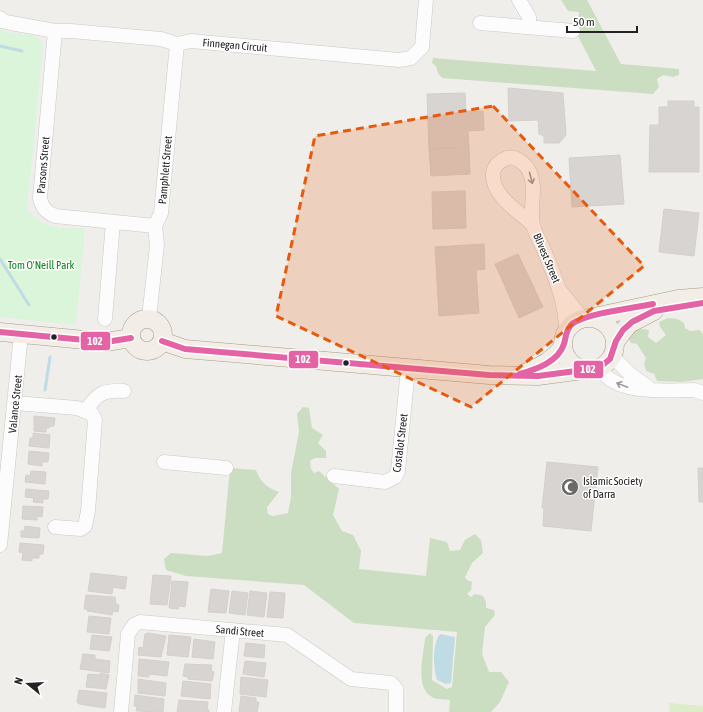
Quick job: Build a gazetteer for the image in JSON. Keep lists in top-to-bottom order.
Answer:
{
  "streets": {
    "street": [
      "Finnegan Circuit",
      "Parsons Street",
      "Pamphlett Street",
      "Blivest Street",
      "Valance Street",
      "Costalot Street",
      "Sandi Street"
    ]
  },
  "crossings": [
    ["Finnegan Circuit", "Parsons Street"],
    ["Finnegan Circuit", "Pamphlett Street"],
    ["Parsons Street", "Pamphlett Street"]
  ],
  "parks": ["Tom O'Neill Park"],
  "places": {
    "mosque": ["Islamic Society of Darra"]
  },
  "lines": ["transit line 102"],
  "scale_bar": "50 m",
  "north": "left"
}
